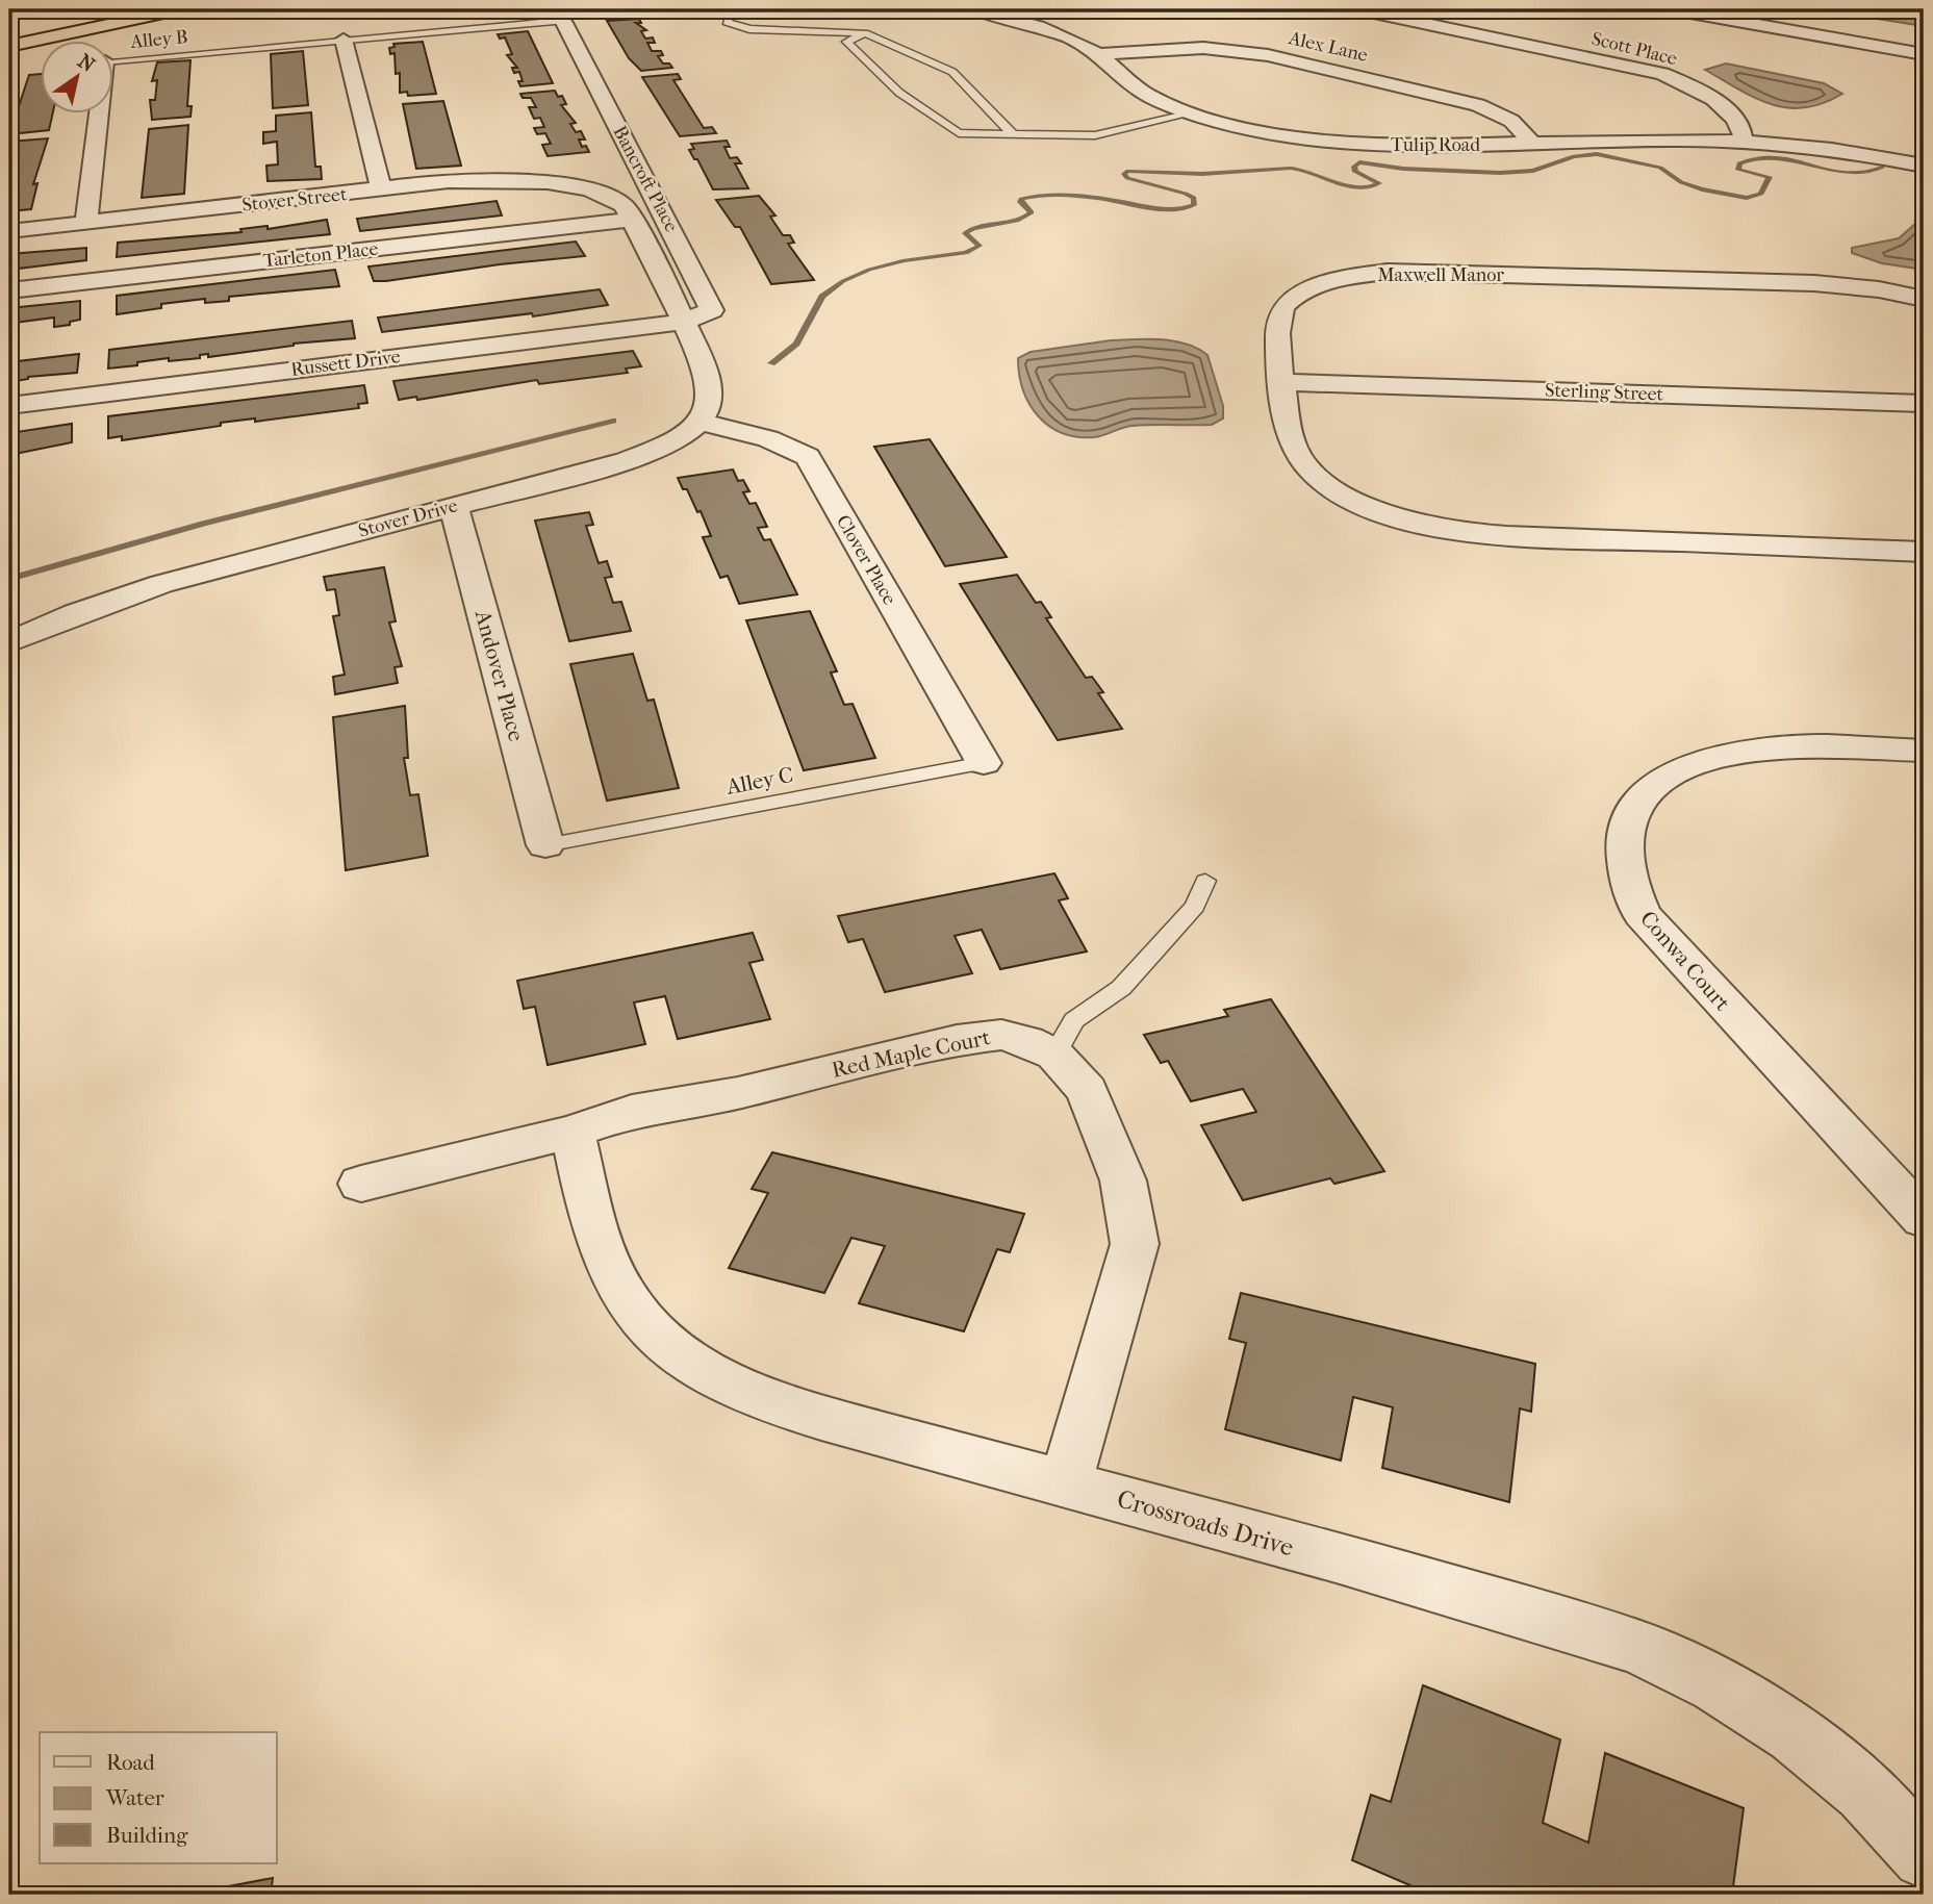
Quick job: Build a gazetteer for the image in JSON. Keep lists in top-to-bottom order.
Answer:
{
  "streets": {
    "street": [
      "Alex Lane",
      "Scott Place",
      "Tulip Road",
      "Bancroft Place",
      "Stover Street",
      "Tarleton Place",
      "Maxwell Manor",
      "Russett Drive",
      "Sterling Street",
      "Stover Drive",
      "Clover Place",
      "Andover Place",
      "Conwa Court",
      "Red Maple Court",
      "Crossroads Drive"
    ],
    "lane": ["Alley B", "Alley C"]
  },
  "crossings": [
    ["Alley B", "Bancroft Place"],
    ["Alex Lane", "Tulip Road"],
    ["Scott Place", "Tulip Road"],
    ["Bancroft Place", "Stover Street"],
    ["Bancroft Place", "Russett Drive"],
    ["Stover Street", "Tarleton Place"],
    ["Stover Street", "Russett Drive"],
    ["Maxwell Manor", "Sterling Street"],
    ["Stover Drive", "Clover Place"],
    ["Stover Drive", "Andover Place"],
    ["Clover Place", "Alley C"],
    ["Andover Place", "Alley C"],
    ["Red Maple Court", "Crossroads Drive"]
  ],
  "legend": ["Road", "Water", "Building"],
  "north": "top right"
}
